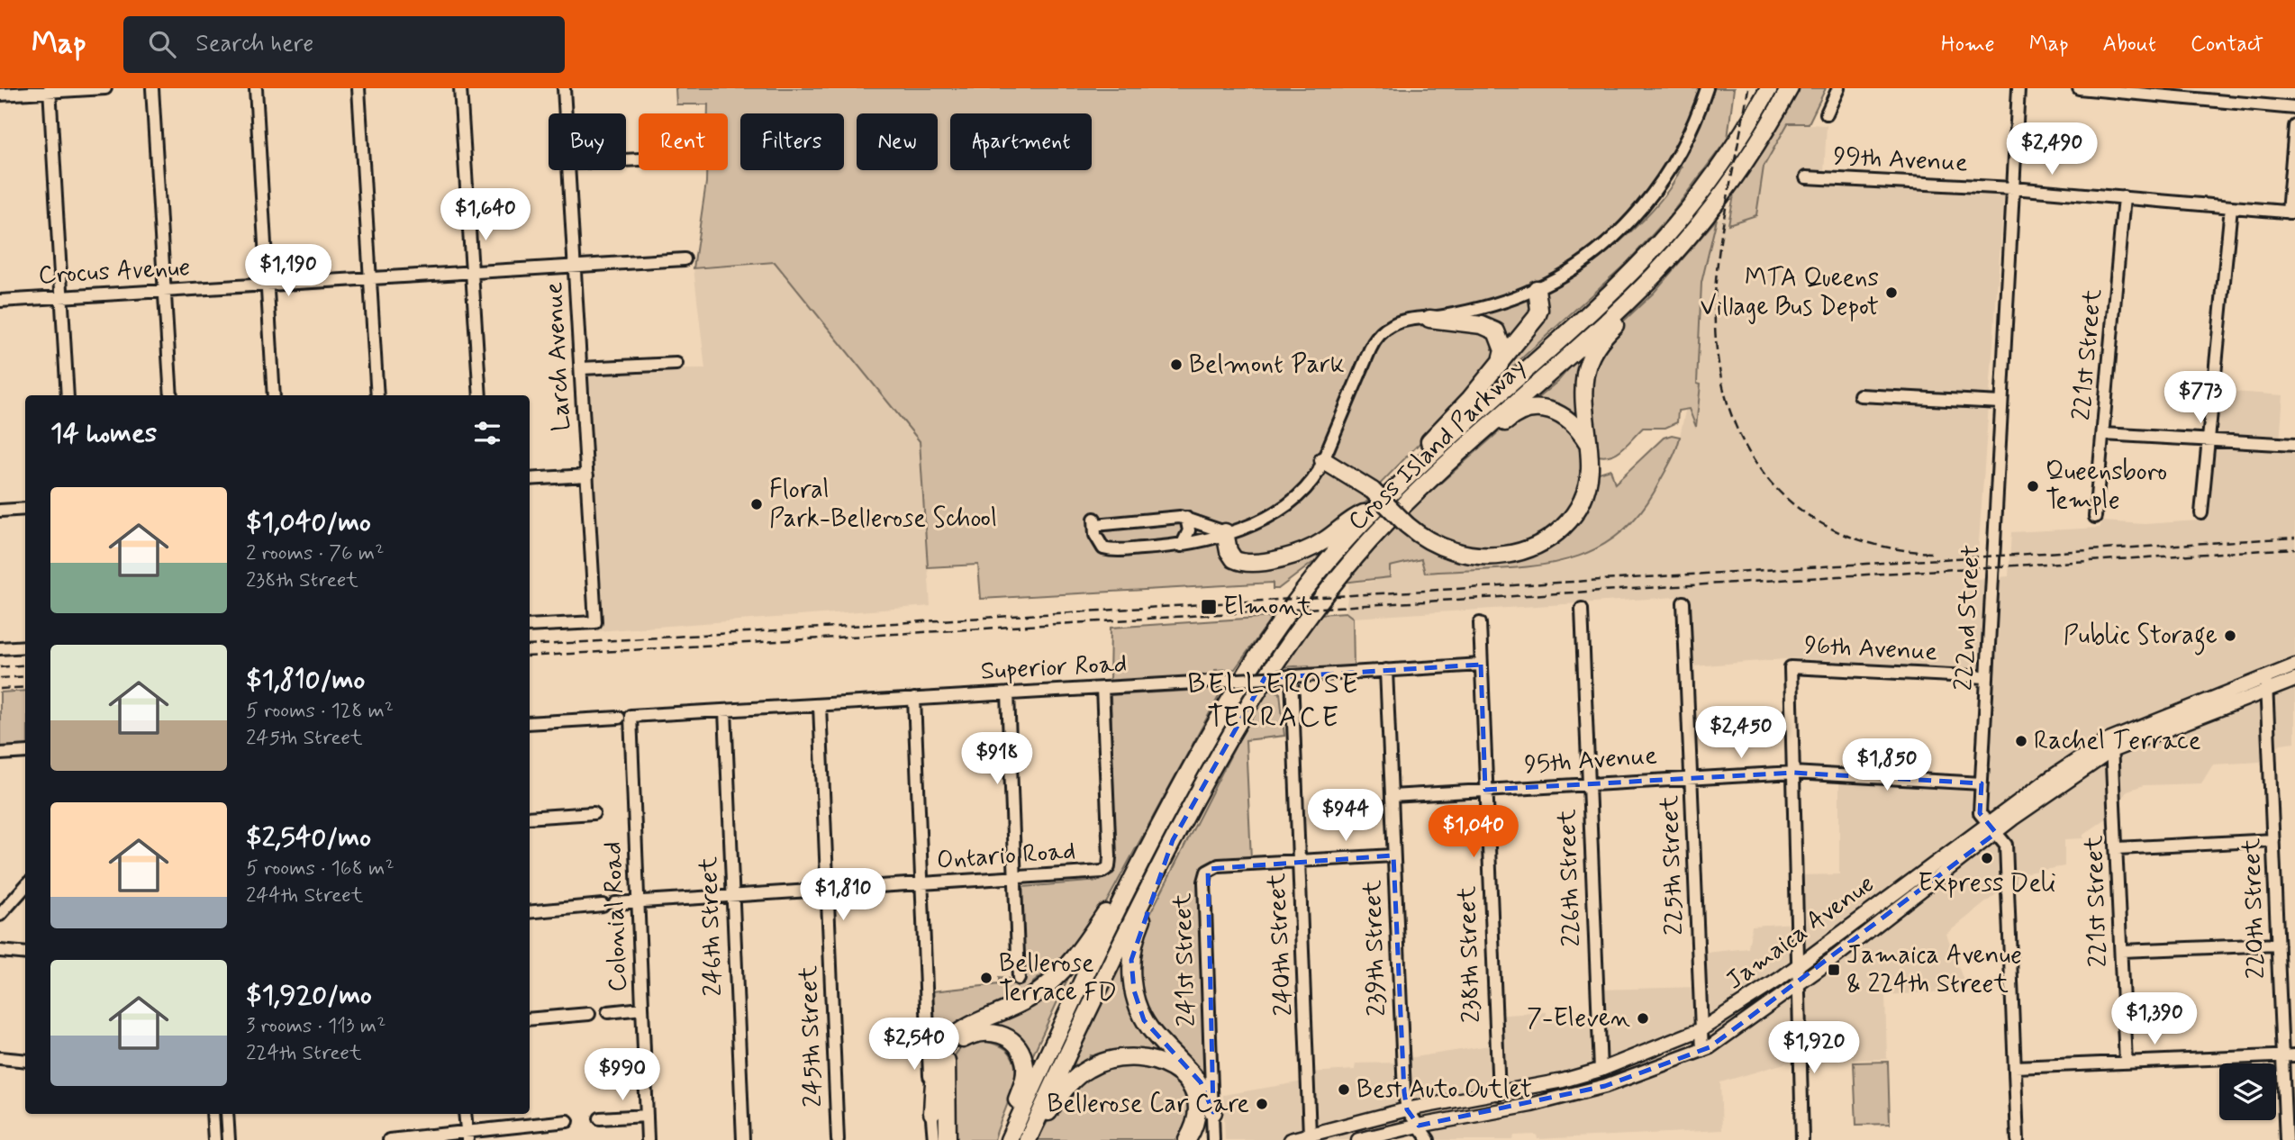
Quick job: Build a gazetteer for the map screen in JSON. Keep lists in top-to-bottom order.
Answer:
{
  "streets": {
    "highway": ["Cross Island Parkway"],
    "main road": ["Jamaica Avenue"],
    "street": [
      "99th Avenue",
      "Crocus Avenue",
      "221st Street",
      "Larch Avenue",
      "222nd Street",
      "96th Avenue",
      "Superior Road",
      "95th Avenue",
      "Ontario Road",
      "225th Street",
      "226th Street",
      "220th Street",
      "Colonial Road",
      "246th Street",
      "240th Street",
      "239th Street",
      "238th Street",
      "241st Street",
      "245th Street"
    ]
  },
  "crossings": [
    ["99th Avenue", "221st Street"],
    ["99th Avenue", "222nd Street"],
    ["Crocus Avenue", "Larch Avenue"],
    ["221st Street", "Jamaica Avenue"],
    ["222nd Street", "96th Avenue"],
    ["222nd Street", "95th Avenue"],
    ["222nd Street", "Jamaica Avenue"],
    ["96th Avenue", "95th Avenue"],
    ["Superior Road", "Ontario Road"],
    ["Superior Road", "Colonial Road"],
    ["Superior Road", "246th Street"],
    ["Superior Road", "240th Street"],
    ["Superior Road", "239th Street"],
    ["Superior Road", "238th Street"],
    ["Superior Road", "245th Street"],
    ["95th Avenue", "225th Street"],
    ["95th Avenue", "226th Street"],
    ["95th Avenue", "239th Street"],
    ["95th Avenue", "238th Street"],
    ["Ontario Road", "Colonial Road"],
    ["Ontario Road", "246th Street"],
    ["Ontario Road", "245th Street"],
    ["225th Street", "Jamaica Avenue"],
    ["226th Street", "Jamaica Avenue"],
    ["220th Street", "Jamaica Avenue"],
    ["Jamaica Avenue", "240th Street"],
    ["Jamaica Avenue", "239th Street"],
    ["Jamaica Avenue", "238th Street"],
    ["240th Street", "241st Street"]
  ],
  "districts": ["BELLEROSE TERRACE"],
  "places": {
    "other": [
      "MTA Queens Village Bus Depot",
      "Belmont Park",
      "Queensboro Temple",
      "Floral Park-Bellerose School",
      "Public Storage",
      "Rachel Terrace",
      "Express Deli",
      "Bellerose Terrace FD",
      "7-Eleven",
      "Best Auto Outlet",
      "Bellerose Car Care"
    ],
    "transit": ["Elmont", "Jamaica Avenue & 224th Street"]
  },
  "page": {
    "header": "Map",
    "search": "Search here",
    "nav": [
      "Home",
      "Map",
      "About",
      "Contact"
    ],
    "chip": [
      "Buy",
      "Rent",
      "Filters",
      "New",
      "Apartment"
    ],
    "price": [
      "$2,490",
      "$1,640",
      "$1,190",
      "$773",
      "$2,450",
      "$918",
      "$1,850",
      "$944",
      "$1,040",
      "$1,810",
      "$1,390",
      "$2,540",
      "$1,920",
      "$990"
    ],
    "heading": "14 homes",
    "list": [
      {
        "name": "$1,040/mo",
        "note": "2 rooms · 76 m² · 238th Street"
      },
      {
        "name": "$1,810/mo",
        "note": "5 rooms · 128 m² · 245th Street"
      },
      {
        "name": "$2,540/mo",
        "note": "5 rooms · 168 m² · 244th Street"
      },
      {
        "name": "$1,920/mo",
        "note": "3 rooms · 113 m² · 224th Street"
      }
    ]
  }
}
